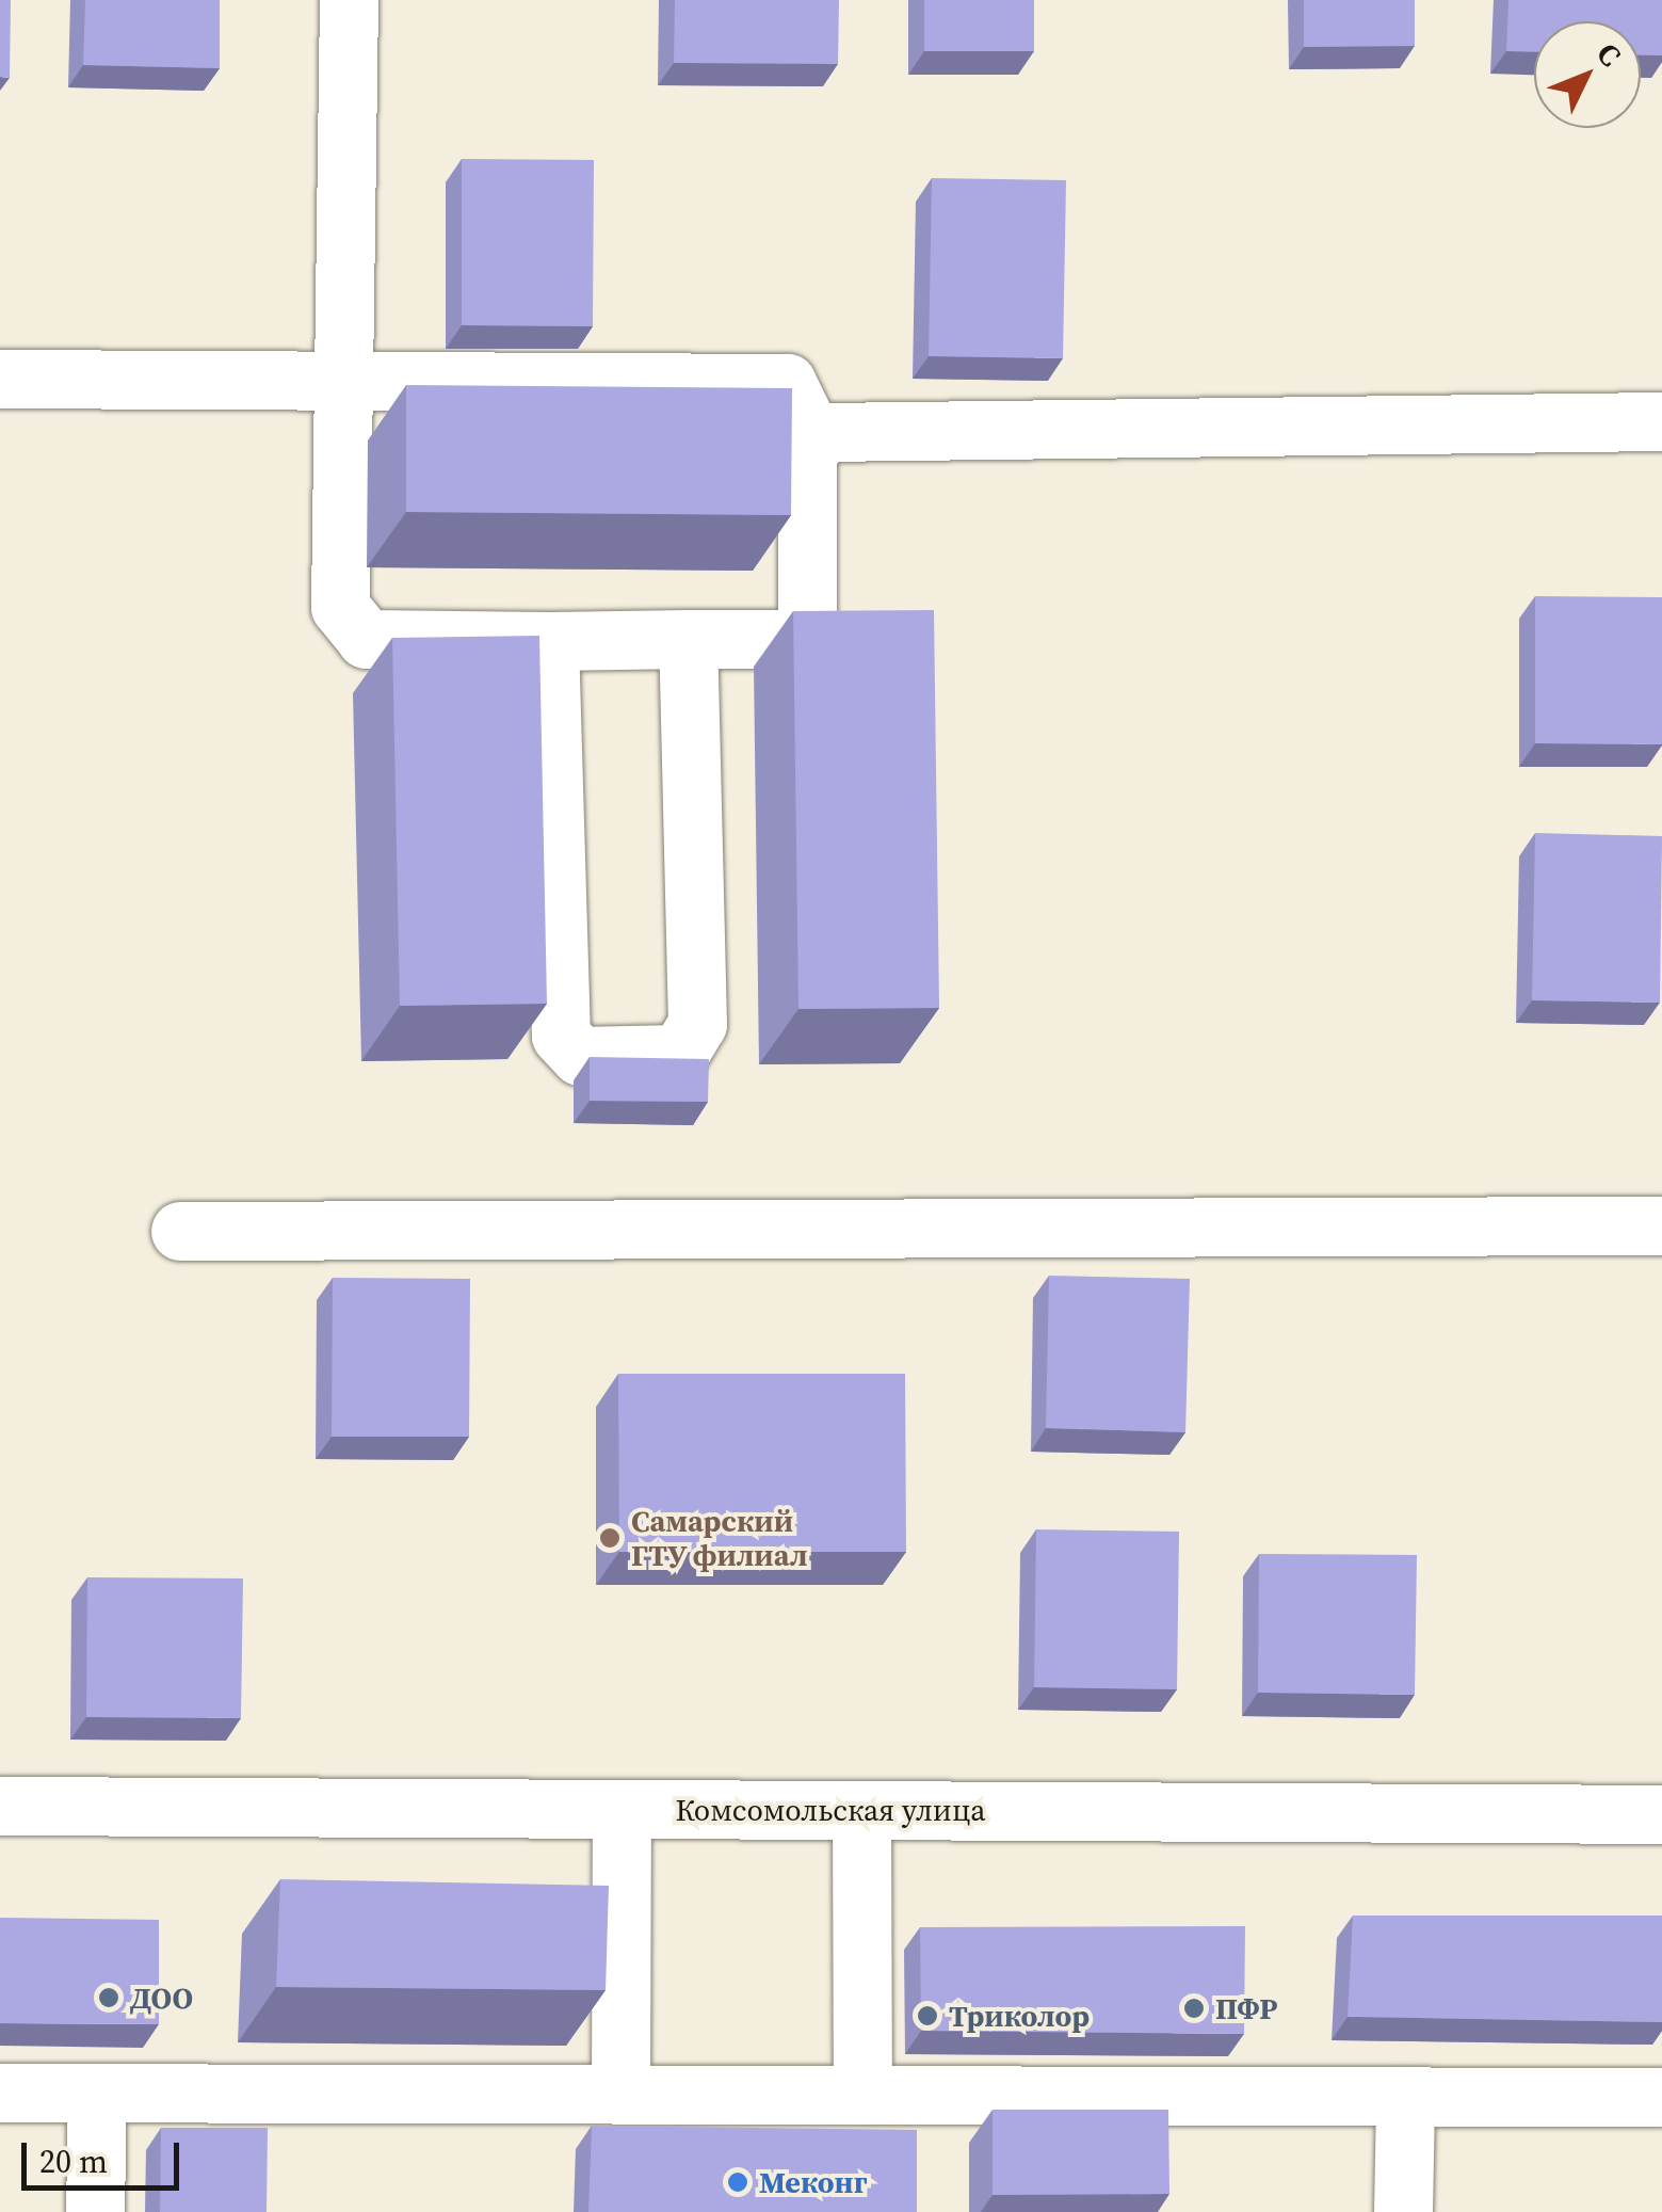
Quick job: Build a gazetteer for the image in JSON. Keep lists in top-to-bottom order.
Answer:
{
  "streets": {
    "street": ["Комсомольская улица"]
  },
  "places": [
    "Самарский ГТУ филиал",
    "ДОО",
    "ПФР",
    "Триколор",
    "Меконг"
  ],
  "scale_bar": "20 m",
  "north": "top right"
}
